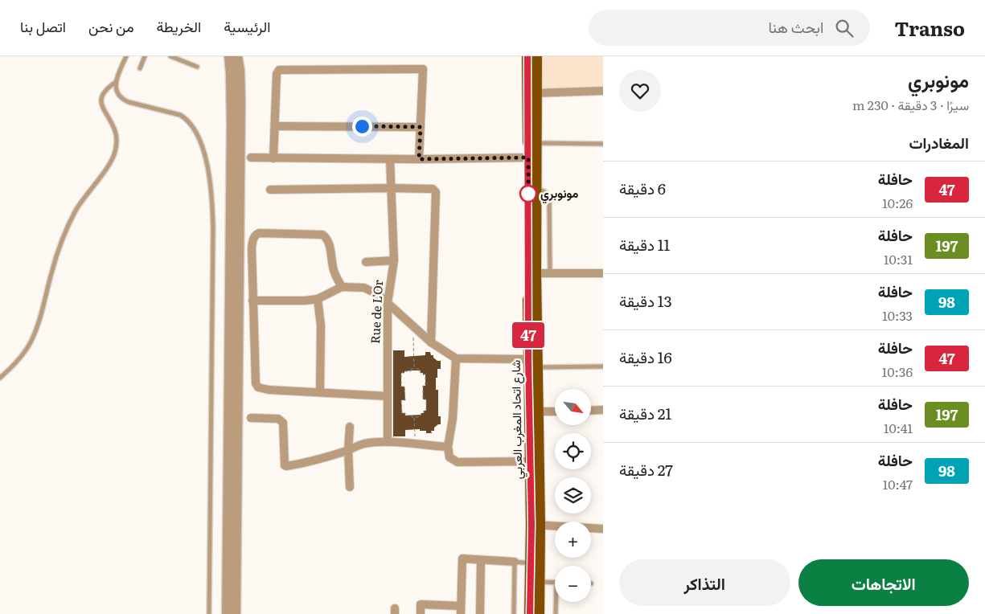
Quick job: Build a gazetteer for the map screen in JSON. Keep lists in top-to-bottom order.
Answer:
{
  "streets": {
    "main road": ["شارع اتحاد المغرب العربي"],
    "street": ["Rue de L'Or"]
  },
  "places": ["مونوبري"],
  "lines": ["bus line 47"],
  "north": "bottom right",
  "page": {
    "header": "Transo",
    "search": "ابحث هنا",
    "nav": [
      "الرئيسية",
      "الخريطة",
      "من نحن",
      "اتصل بنا"
    ],
    "heading": [
      ["مونوبري", "سيرًا · 3 دقيقة · 230 m"],
      "المغادرات"
    ],
    "on_map": "47",
    "list": [
      {
        "mark": "47",
        "name": "حافلة",
        "note": "10:26",
        "value": "6 دقيقة"
      },
      {
        "mark": "197",
        "name": "حافلة",
        "note": "10:31",
        "value": "11 دقيقة"
      },
      {
        "mark": "98",
        "name": "حافلة",
        "note": "10:33",
        "value": "13 دقيقة"
      },
      {
        "mark": "47",
        "name": "حافلة",
        "note": "10:36",
        "value": "16 دقيقة"
      },
      {
        "mark": "197",
        "name": "حافلة",
        "note": "10:41",
        "value": "21 دقيقة"
      },
      {
        "mark": "98",
        "name": "حافلة",
        "note": "10:47",
        "value": "27 دقيقة"
      }
    ],
    "map_buttons": ["+", "−"],
    "buttons": ["الاتجاهات", "التذاكر"]
  }
}
